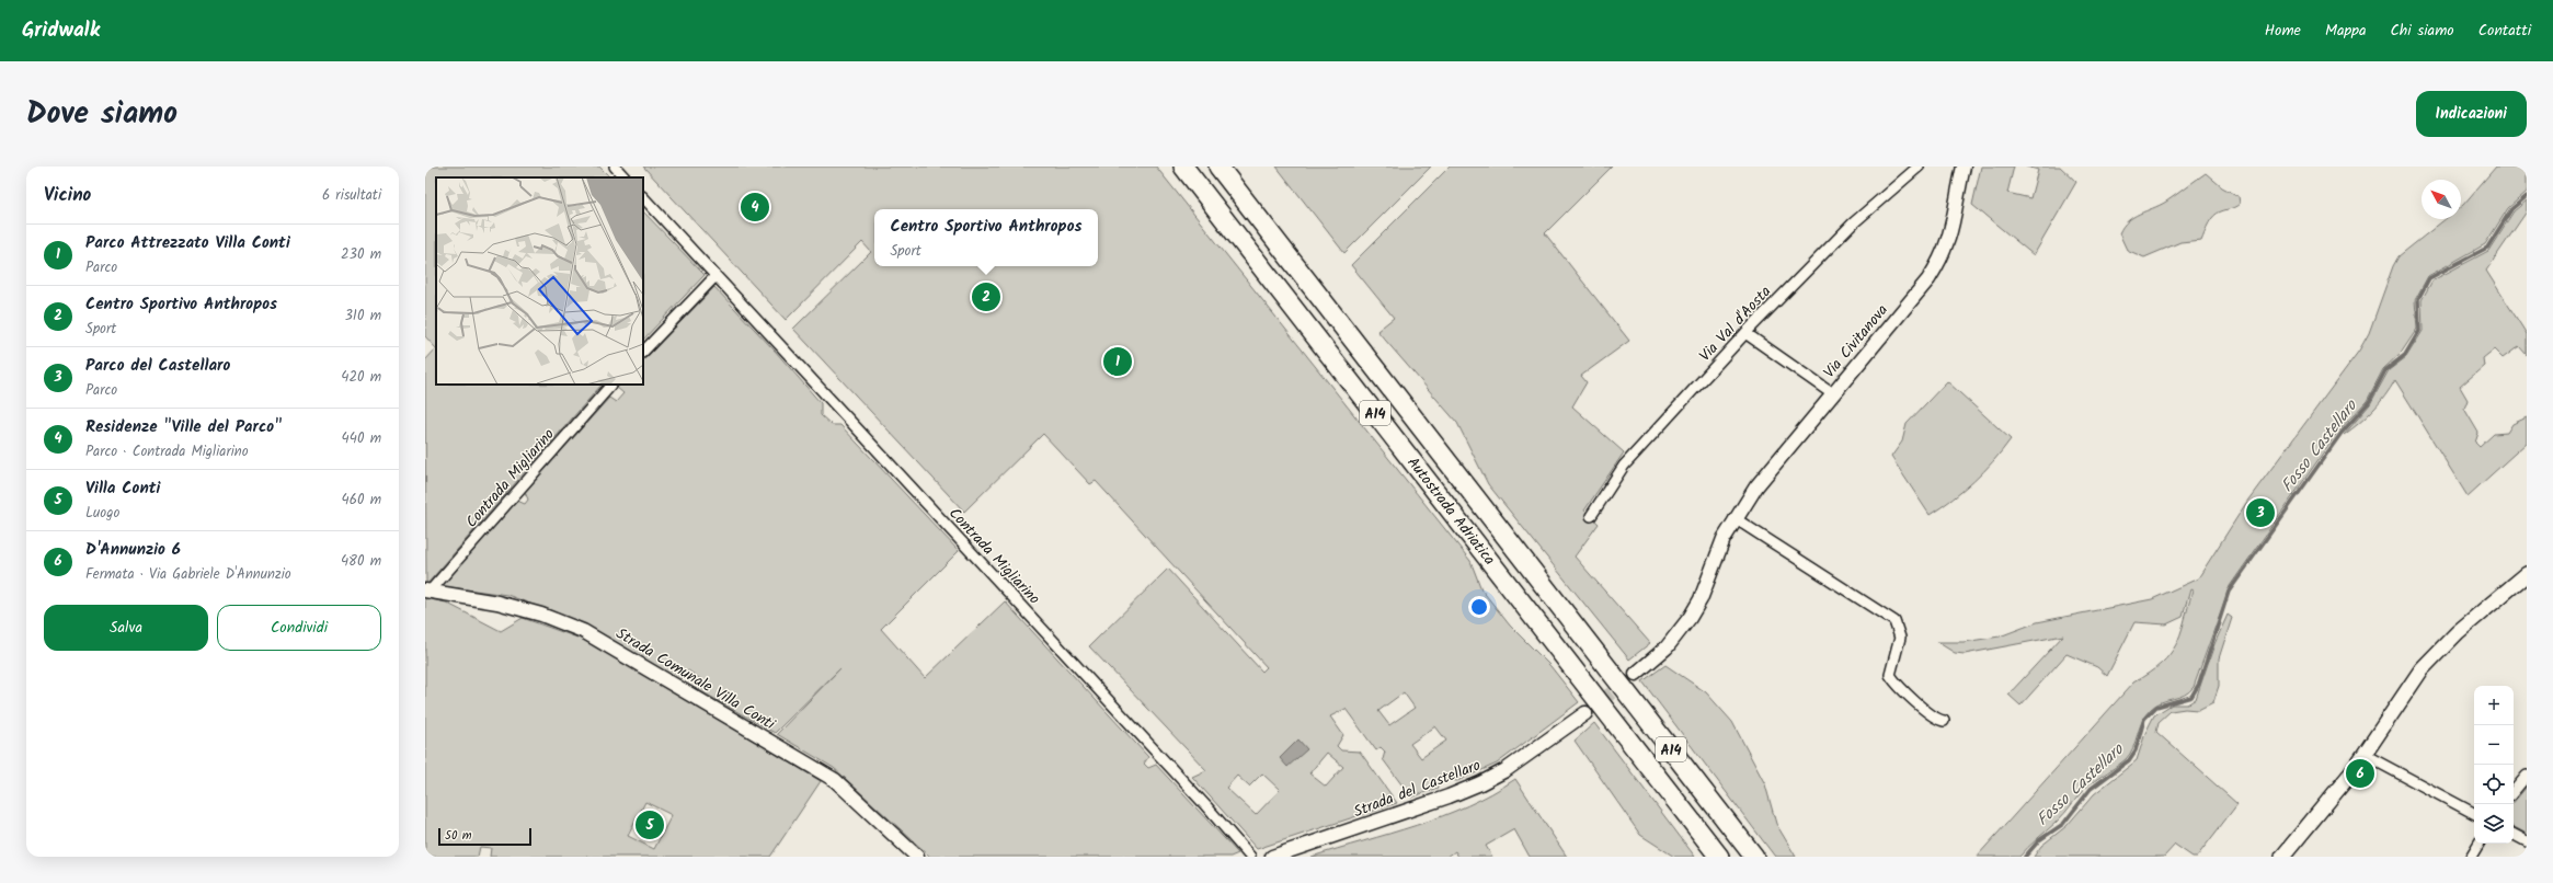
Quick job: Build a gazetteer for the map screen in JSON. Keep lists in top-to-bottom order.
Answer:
{
  "streets": {
    "highway": ["A14", "Autostrada Adriatica"],
    "street": [
      "Via Val d'Aosta",
      "Via Civitanova",
      "Contrada Migliarino",
      "Strada Comunale Villa Conti",
      "Strada del Castellaro"
    ]
  },
  "crossings": [
    ["Contrada Migliarino", "Strada Comunale Villa Conti"]
  ],
  "water": ["Fosso Castellaro"],
  "scale_bar": "50 m",
  "north": "top left",
  "page": {
    "header": "Gridwalk",
    "nav": [
      "Home",
      "Mappa",
      "Chi siamo",
      "Contatti"
    ],
    "title": "Dove siamo",
    "buttons": [
      "Indicazioni",
      ["Salva", "Condividi"]
    ],
    "heading": ["Vicino", "6 risultati"],
    "pins": [
      "4",
      "2",
      "1",
      "3",
      "6",
      "5"
    ],
    "popup": ["Centro Sportivo Anthropos", "Sport"],
    "list": [
      {
        "mark": "1",
        "name": "Parco Attrezzato Villa Conti",
        "note": "Parco",
        "value": "230 m"
      },
      {
        "mark": "2",
        "name": "Centro Sportivo Anthropos",
        "note": "Sport",
        "value": "310 m"
      },
      {
        "mark": "3",
        "name": "Parco del Castellaro",
        "note": "Parco",
        "value": "420 m"
      },
      {
        "mark": "4",
        "name": "Residenze \"Ville del Parco\"",
        "note": "Parco · Contrada Migliarino",
        "value": "440 m"
      },
      {
        "mark": "5",
        "name": "Villa Conti",
        "note": "Luogo",
        "value": "460 m"
      },
      {
        "mark": "6",
        "name": "D'Annunzio 6",
        "note": "Fermata · Via Gabriele D'Annunzio",
        "value": "480 m"
      }
    ],
    "map_buttons": ["+", "−"],
    "scale": "50 m"
  }
}
